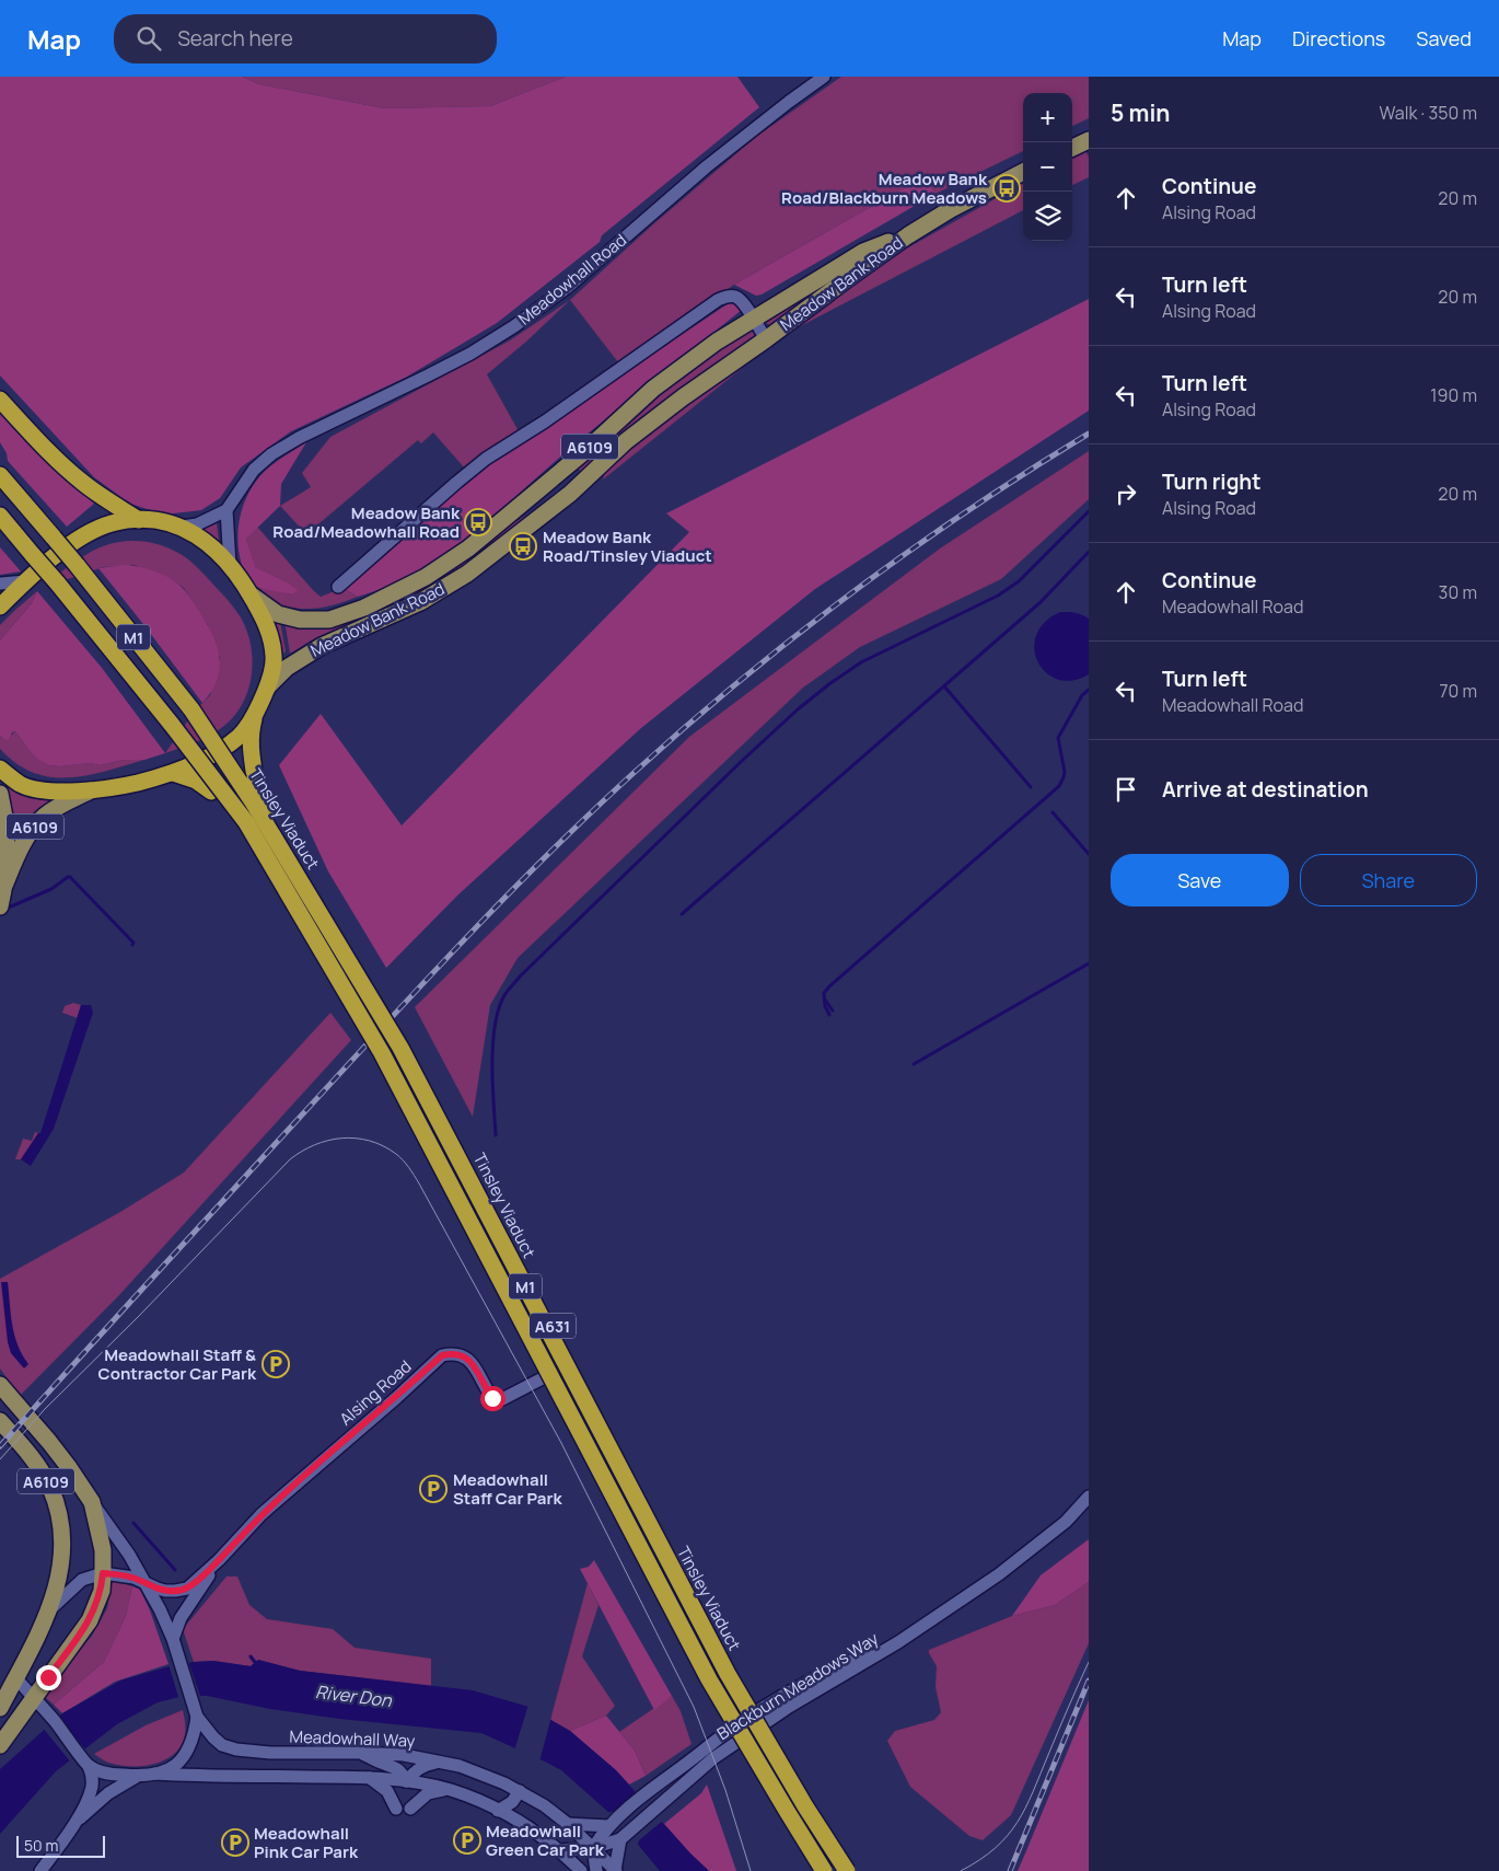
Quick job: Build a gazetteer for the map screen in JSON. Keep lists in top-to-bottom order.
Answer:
{
  "streets": {
    "highway": ["M1", "Tinsley Viaduct", "A631"],
    "main road": ["Meadow Bank Road", "A6109"],
    "street": [
      "Meadowhall Road",
      "Alsing Road",
      "Blackburn Meadows Way",
      "Meadowhall Way"
    ]
  },
  "crossings": [
    ["Meadow Bank Road", "A6109"],
    ["Alsing Road", "Meadowhall Way"],
    ["Blackburn Meadows Way", "Meadowhall Way"]
  ],
  "water": ["River Don"],
  "places": {
    "bus stop": ["Meadow Bank Road/Blackburn Meadows", "Meadow Bank Road/Meadowhall Road", "Meadow Bank Road/Tinsley Viaduct"],
    "parking": [
      "Meadowhall Staff & Contractor Car Park",
      "Meadowhall Staff Car Park",
      "Meadowhall Green Car Park",
      "Meadowhall Pink Car Park"
    ]
  },
  "scale_bar": "50 m",
  "page": {
    "header": "Map",
    "search": "Search here",
    "nav": ["Map", "Directions", "Saved"],
    "heading": ["5 min", "Walk · 350 m"],
    "map_buttons": ["+", "−"],
    "list": [
      ["Continue", "Alsing Road", "20 m"],
      ["Turn left", "Alsing Road", "20 m"],
      ["Turn left", "Alsing Road", "190 m"],
      ["Turn right", "Alsing Road", "20 m"],
      ["Continue", "Meadowhall Road", "30 m"],
      ["Turn left", "Meadowhall Road", "70 m"],
      "Arrive at destination"
    ],
    "buttons": ["Save", "Share"],
    "scale": "50 m"
  }
}
